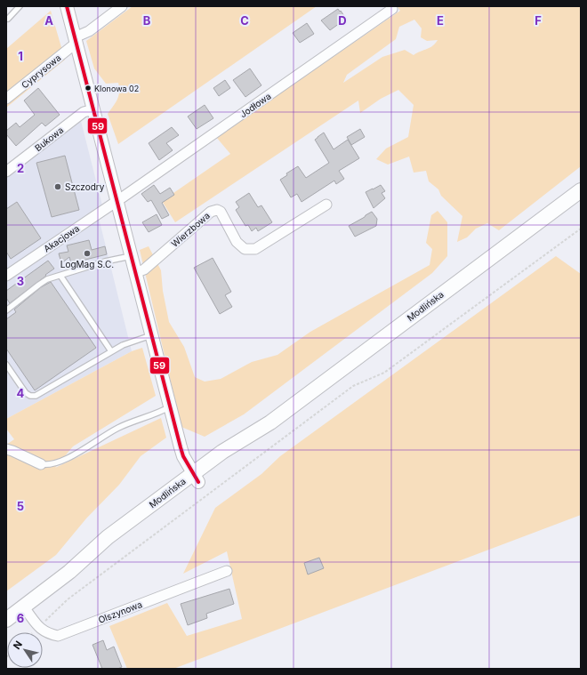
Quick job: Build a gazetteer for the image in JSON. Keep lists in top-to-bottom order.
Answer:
{
  "streets": {
    "main road": ["Modlińska"],
    "street": [
      "Cyprysowa",
      "Jodłowa",
      "Bukowa",
      "Wierzbowa",
      "Akacjowa",
      "Olszynowa"
    ]
  },
  "crossings": [
    ["Jodłowa", "Akacjowa"],
    ["Modlińska", "Olszynowa"]
  ],
  "places": ["Klonowa 02", "Szczodry", "LogMag S.C."],
  "lines": ["transit line 59"],
  "north": "top left",
  "grid": {
    "columns": [
      "A",
      "B",
      "C",
      "D",
      "E",
      "F"
    ],
    "rows": [
      "1",
      "2",
      "3",
      "4",
      "5",
      "6"
    ]
  }
}
